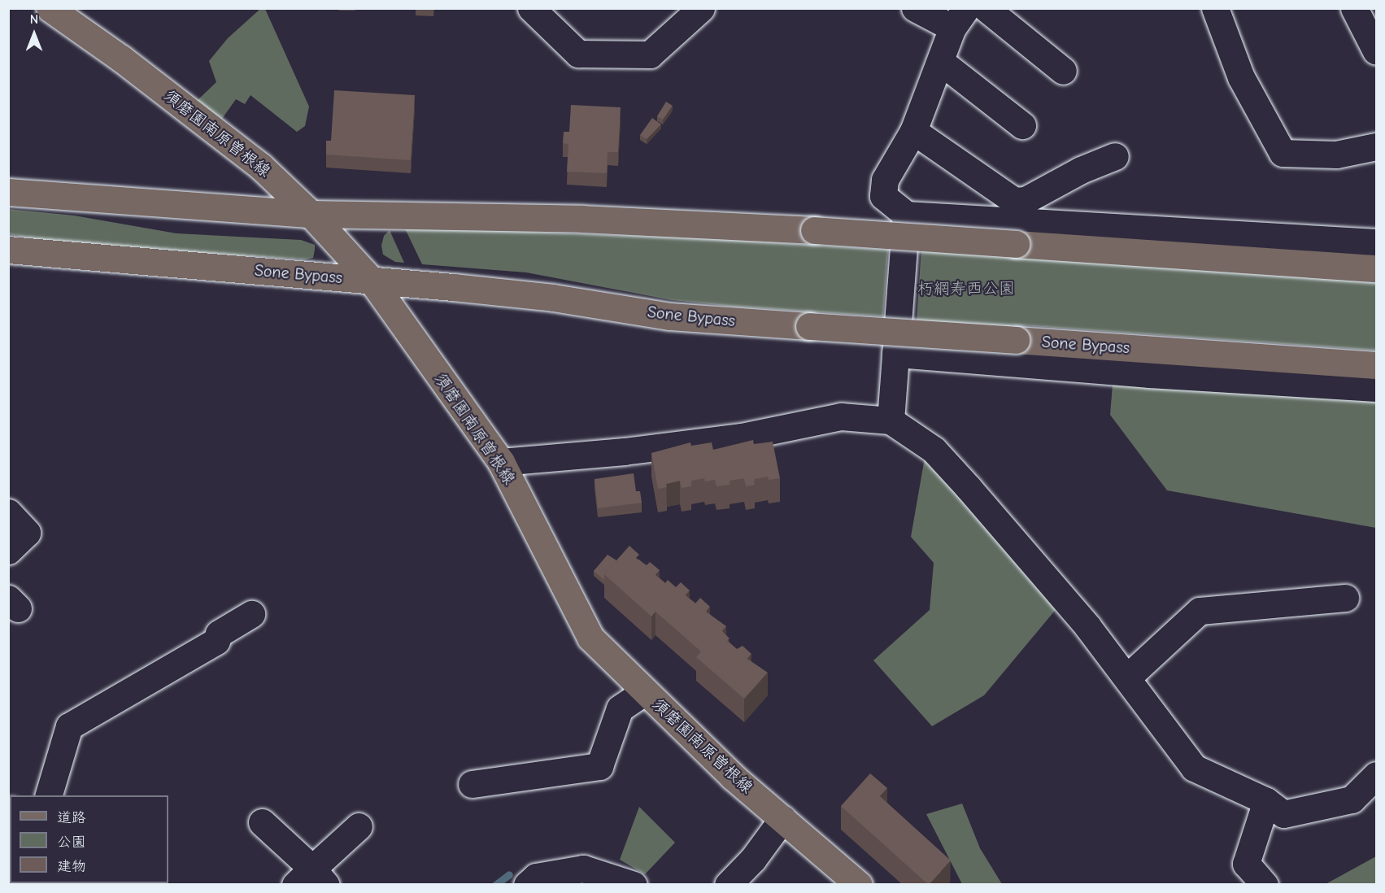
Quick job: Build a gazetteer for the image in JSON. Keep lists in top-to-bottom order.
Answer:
{
  "streets": {
    "main road": ["須磨園南原曽根線", "Sone Bypass"]
  },
  "crossings": [
    ["須磨園南原曽根線", "Sone Bypass"]
  ],
  "parks": ["朽網寿西公園"],
  "legend": ["道路", "公園", "建物"],
  "north": "top"
}
